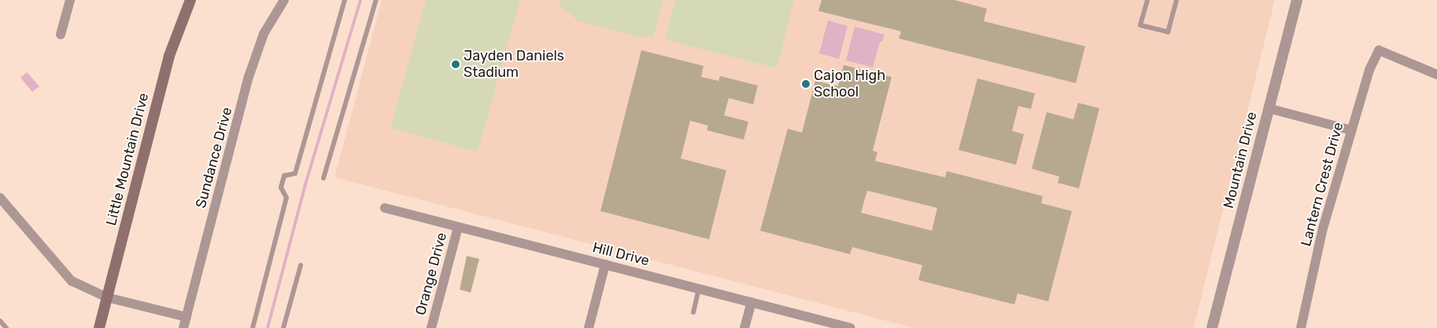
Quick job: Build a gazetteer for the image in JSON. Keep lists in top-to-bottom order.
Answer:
{
  "streets": {
    "main road": ["Little Mountain Drive"],
    "street": [
      "Sundance Drive",
      "Mountain Drive",
      "Lantern Crest Drive",
      "Hill Drive",
      "Orange Drive"
    ]
  },
  "crossings": [
    ["Hill Drive", "Orange Drive"]
  ],
  "places": ["Jayden Daniels Stadium", "Cajon High School"]
}
